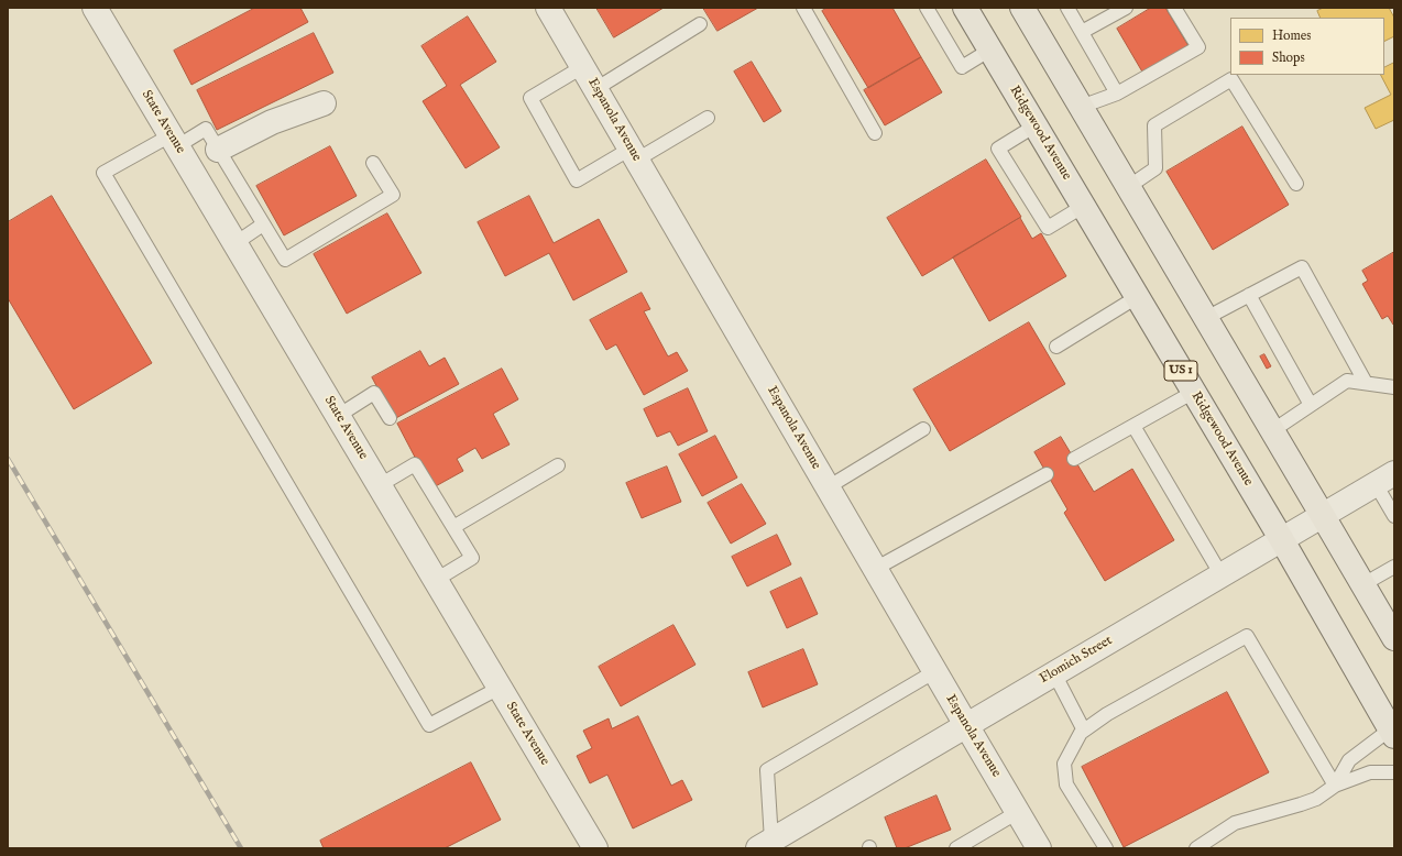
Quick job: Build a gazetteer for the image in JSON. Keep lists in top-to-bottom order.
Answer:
{
  "streets": {
    "main road": ["Ridgewood Avenue", "US 1"],
    "street": ["Espanola Avenue", "State Avenue", "Flomich Street"]
  },
  "crossings": [
    ["Espanola Avenue", "Flomich Street"],
    ["Ridgewood Avenue", "Flomich Street"]
  ],
  "legend": ["Homes", "Shops"]
}
